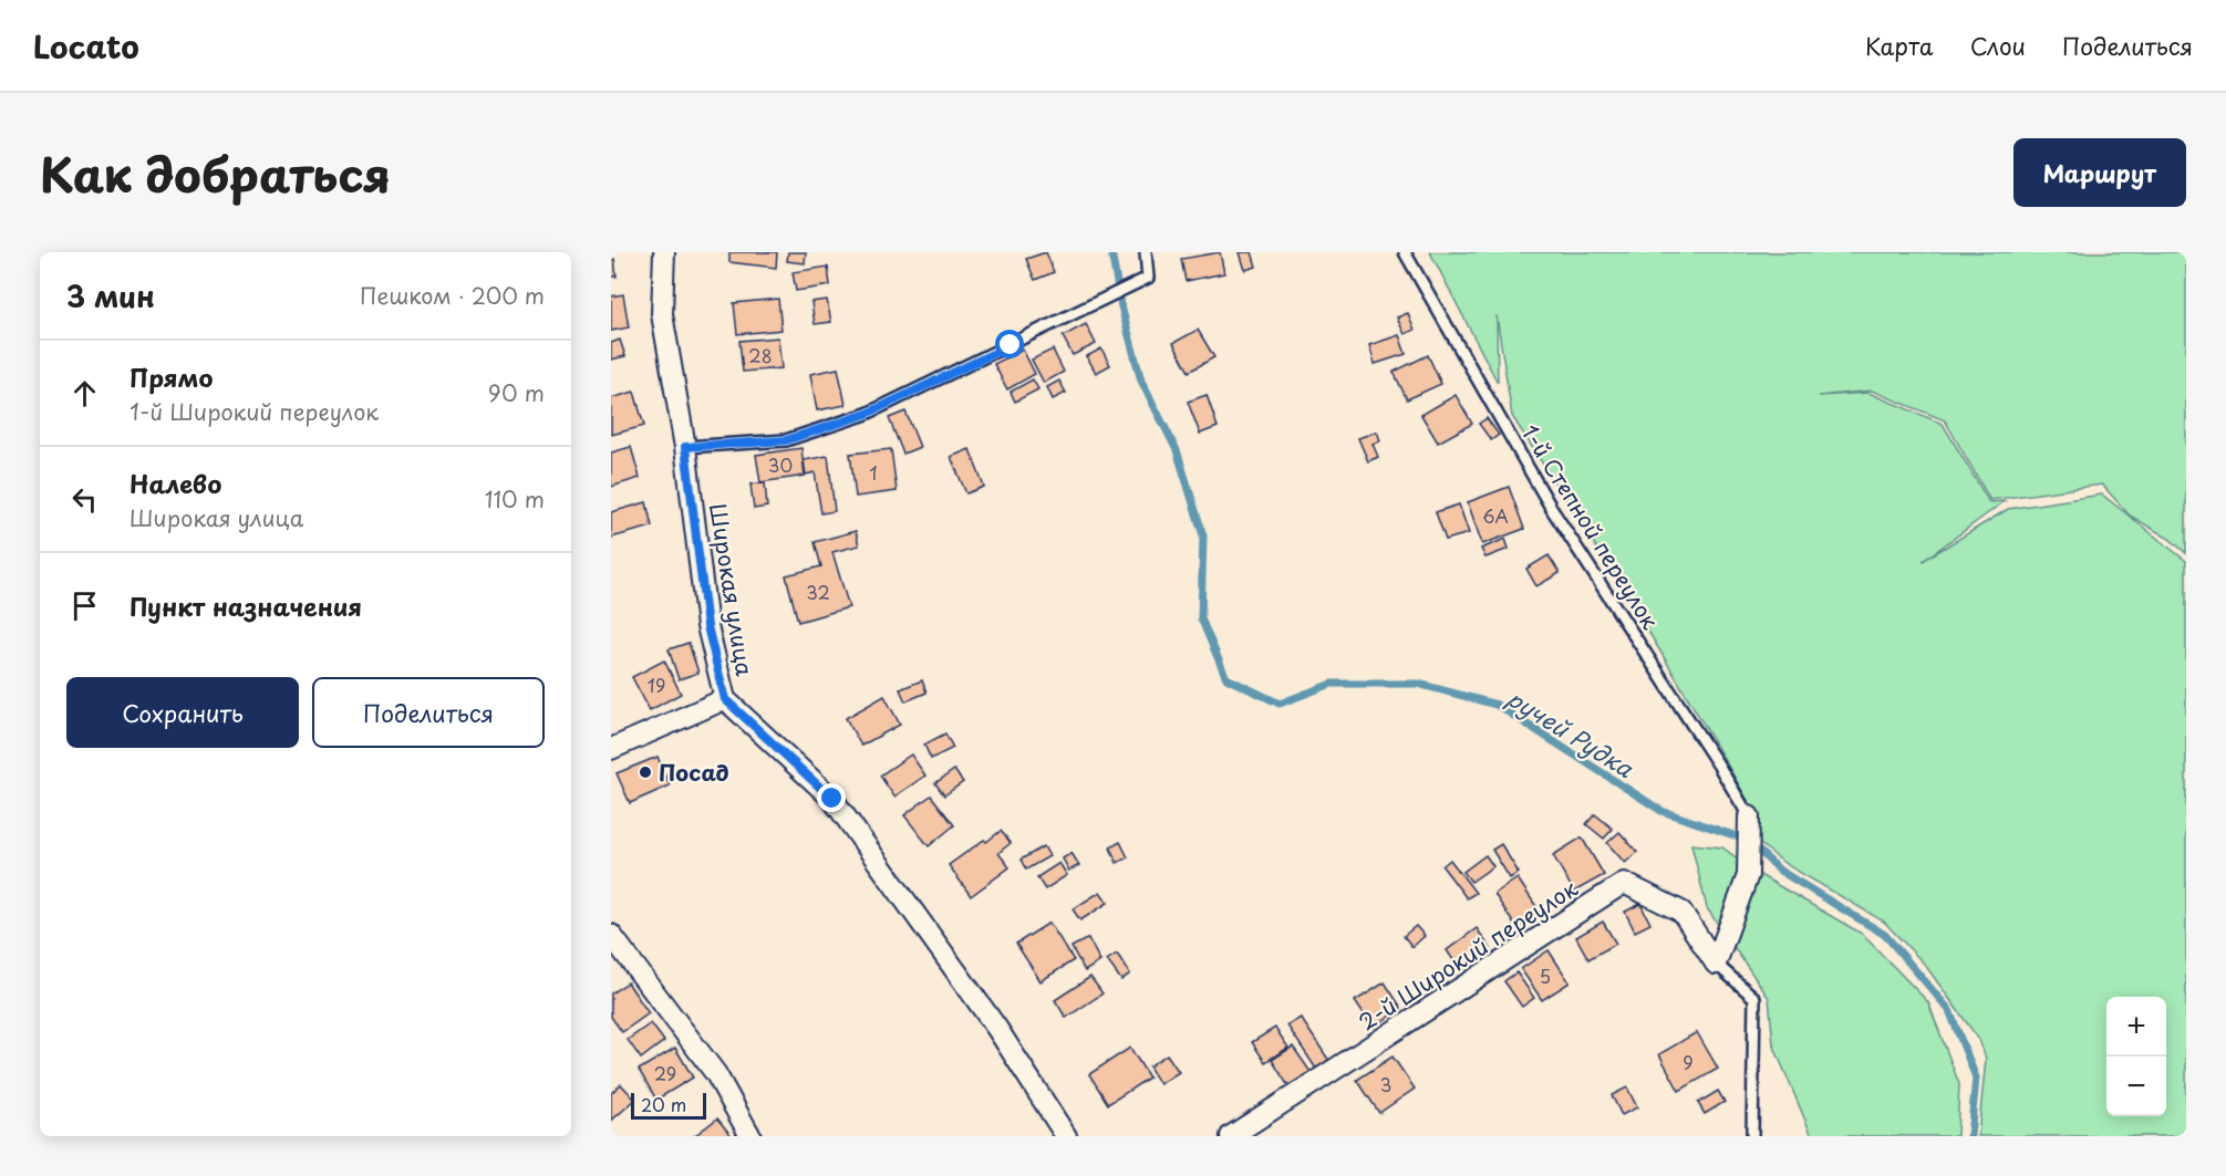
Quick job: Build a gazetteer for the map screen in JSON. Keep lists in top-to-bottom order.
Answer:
{
  "streets": {
    "street": ["Широкая улица", "2-й Широкий переулок"],
    "lane": ["1-й Степной переулок"]
  },
  "water": ["ручей Рудка"],
  "places": ["Посад"],
  "house_numbers": [
    "28",
    "30",
    "1",
    "6А",
    "32",
    "19",
    "5",
    "9",
    "29",
    "3"
  ],
  "scale_bar": "20 m",
  "page": {
    "header": "Locato",
    "nav": ["Карта", "Слои", "Поделиться"],
    "title": "Как добраться",
    "buttons": [
      "Маршрут",
      ["Сохранить", "Поделиться"]
    ],
    "heading": ["3 мин", "Пешком · 200 m"],
    "list": [
      ["Прямо", "1-й Широкий переулок", "90 m"],
      ["Налево", "Широкая улица", "110 m"],
      "Пункт назначения"
    ],
    "map_buttons": ["+", "−"],
    "scale": "20 m"
  }
}
